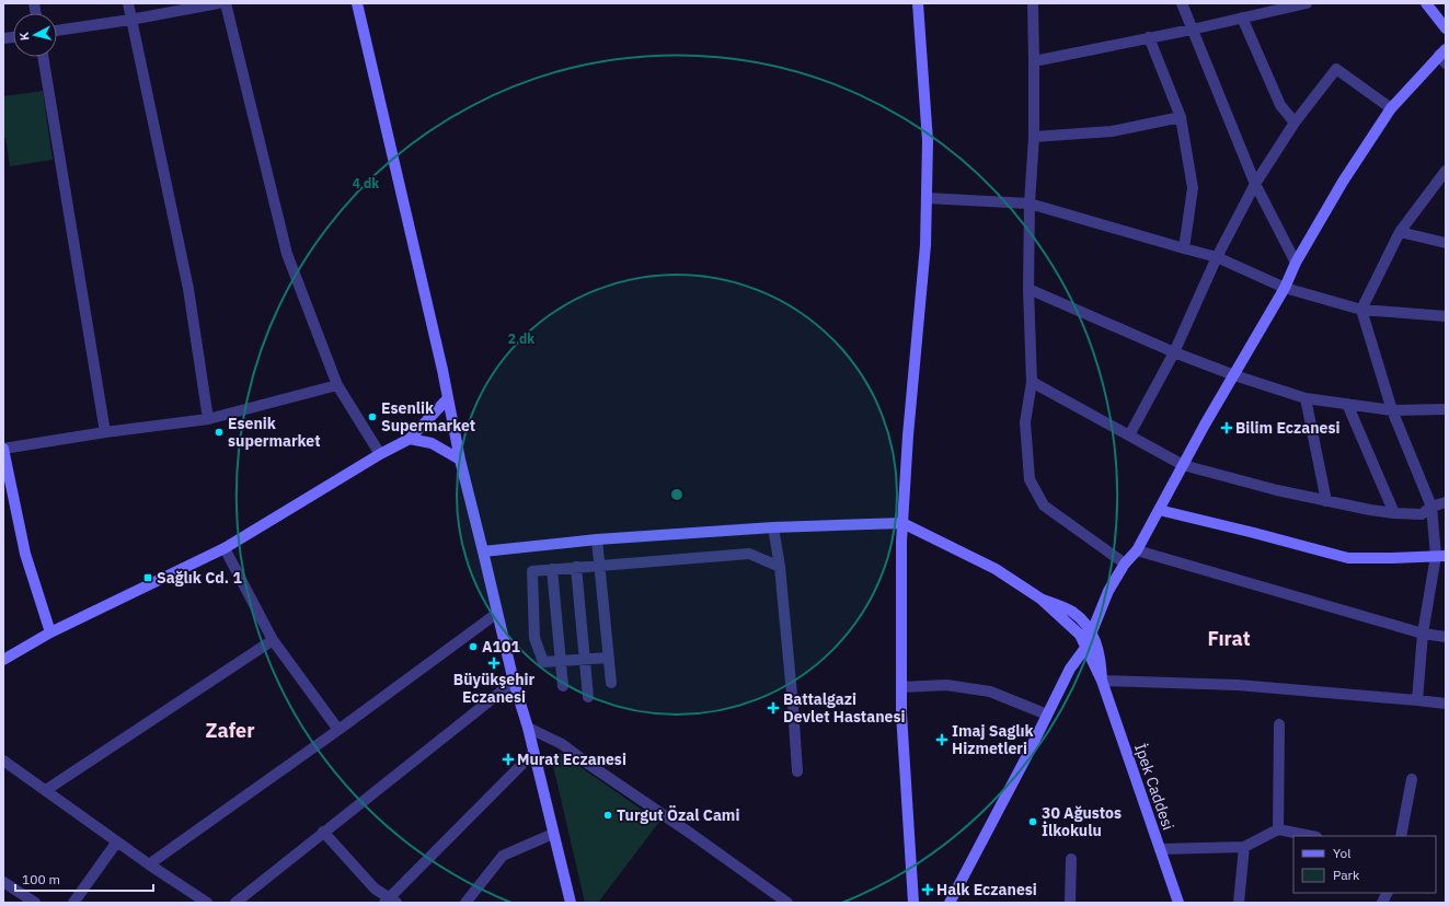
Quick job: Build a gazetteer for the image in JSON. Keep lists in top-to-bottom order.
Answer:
{
  "streets": {
    "main road": ["İpek Caddesi"]
  },
  "districts": ["Fırat", "Zafer"],
  "places": {
    "other": [
      "Esenlik Supermarket",
      "Esenik supermarket",
      "A101",
      "Turgut Özal Cami",
      "30 Ağustos İlkokulu"
    ],
    "health": [
      "Bilim Eczanesi",
      "Büyükşehir Eczanesi",
      "Battalgazi Devlet Hastanesi",
      "Imaj Saglık Hizmetleri",
      "Murat Eczanesi",
      "Halk Eczanesi"
    ],
    "transit": ["Sağlık Cd. 1"]
  },
  "legend": ["Yol", "Park"],
  "scale_bar": "100 m",
  "north": "left",
  "rings": ["4 dk", "2 dk"]
}
